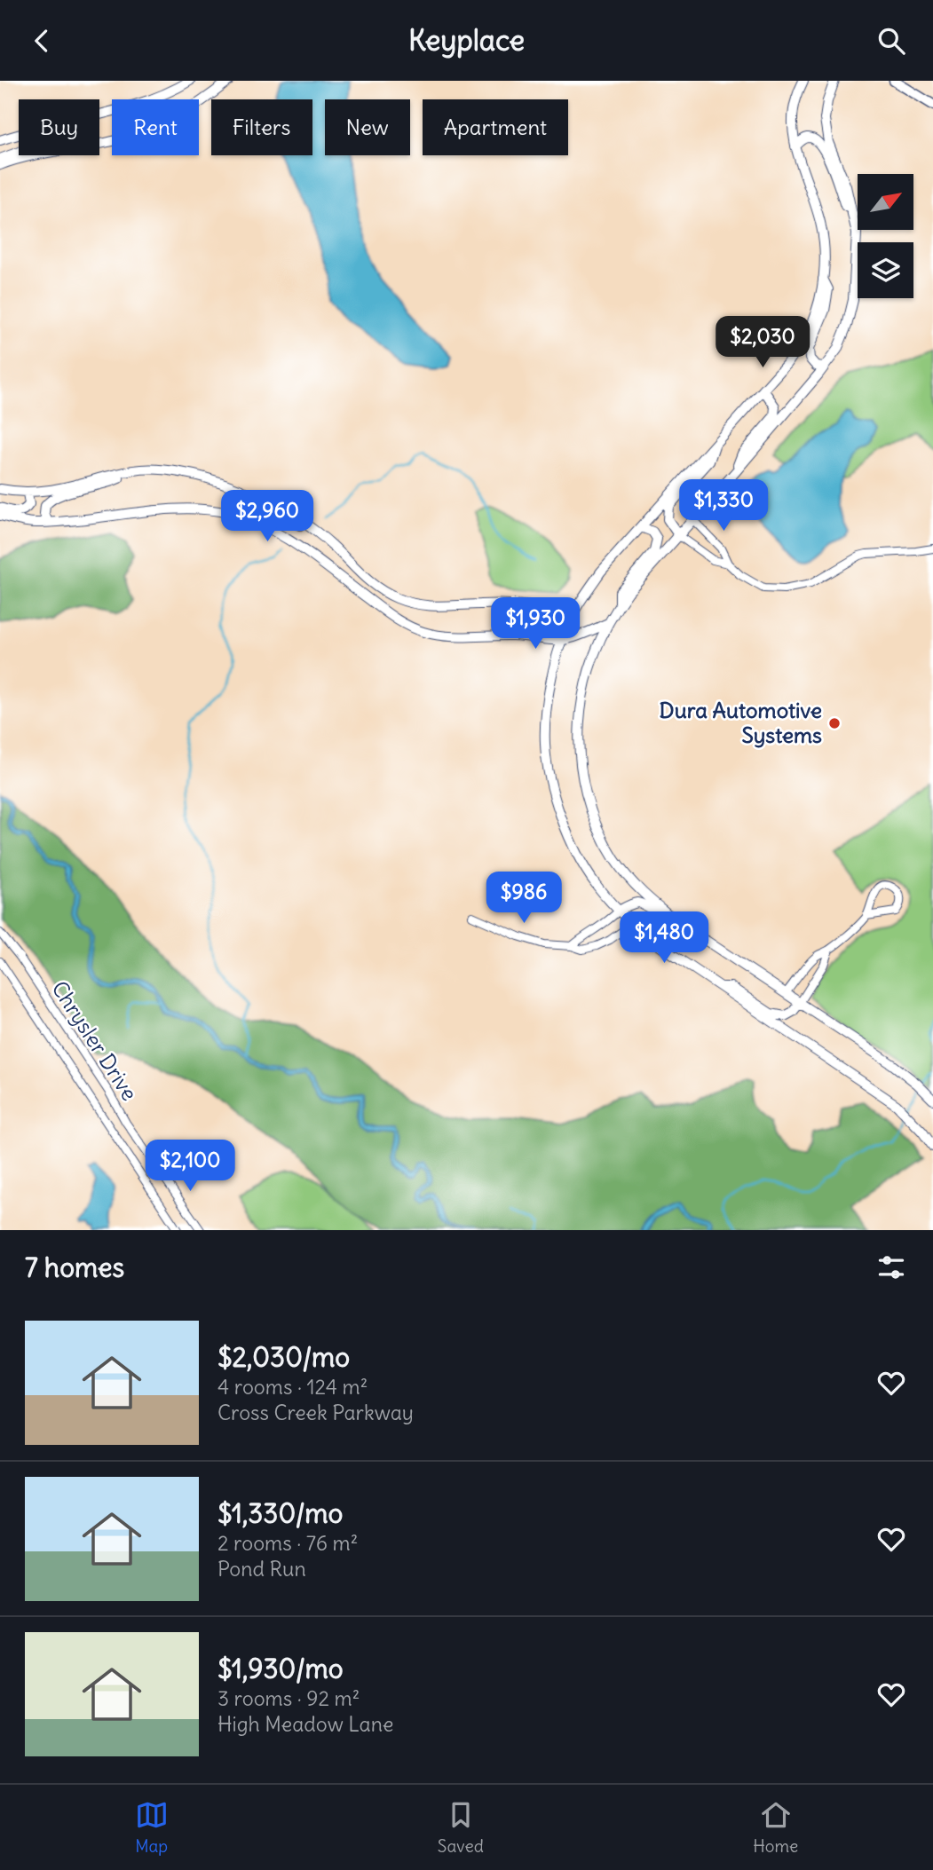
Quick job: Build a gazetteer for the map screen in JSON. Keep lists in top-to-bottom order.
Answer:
{
  "streets": {
    "street": ["Chrysler Drive"]
  },
  "places": ["Dura Automotive Systems"],
  "north": "top right",
  "page": {
    "header": "Keyplace",
    "chip": [
      "Buy",
      "Rent",
      "Filters",
      "New",
      "Apartment"
    ],
    "price": [
      "$2,030",
      "$1,330",
      "$2,960",
      "$1,930",
      "$986",
      "$1,480",
      "$2,100"
    ],
    "heading": "7 homes",
    "list": [
      {
        "name": "$2,030/mo",
        "note": "4 rooms · 124 m² · Cross Creek Parkway"
      },
      {
        "name": "$1,330/mo",
        "note": "2 rooms · 76 m² · Pond Run"
      },
      {
        "name": "$1,930/mo",
        "note": "3 rooms · 92 m² · High Meadow Lane"
      }
    ],
    "tabs": ["Map", "Saved", "Home"]
  }
}
